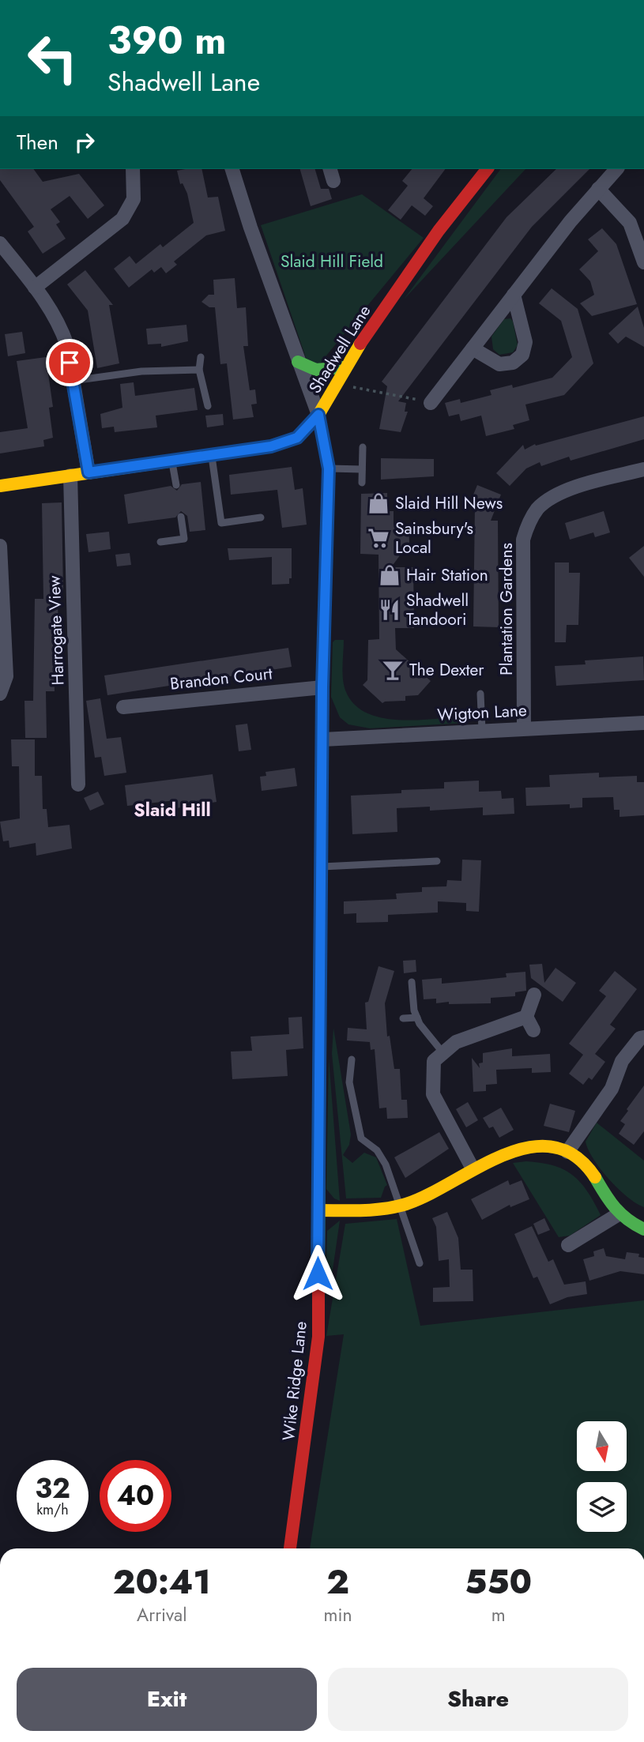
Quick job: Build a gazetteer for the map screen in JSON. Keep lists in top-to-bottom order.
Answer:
{
  "streets": {
    "street": [
      "Shadwell Lane",
      "Plantation Gardens",
      "Harrogate View",
      "Brandon Court",
      "Wigton Lane",
      "Wike Ridge Lane"
    ]
  },
  "crossings": [
    ["Shadwell Lane", "Harrogate View"],
    ["Shadwell Lane", "Wike Ridge Lane"],
    ["Plantation Gardens", "Wigton Lane"],
    ["Brandon Court", "Wike Ridge Lane"],
    ["Wigton Lane", "Wike Ridge Lane"]
  ],
  "districts": ["Slaid Hill"],
  "parks": ["Slaid Hill Field"],
  "places": {
    "shop": ["Slaid Hill News", "Hair Station"],
    "supermarket": ["Sainsbury's Local"],
    "restaurant": ["Shadwell Tandoori"],
    "bar": ["The Dexter"]
  },
  "north": "bottom",
  "page": {
    "turn": ["390 m", "Shadwell Lane"],
    "then": "Then",
    "speed": "32 km/h",
    "limit": "40",
    "eta": [
      "20:41",
      "Arrival",
      "2",
      "min",
      "550",
      "m"
    ],
    "buttons": ["Exit", "Share"]
  }
}
